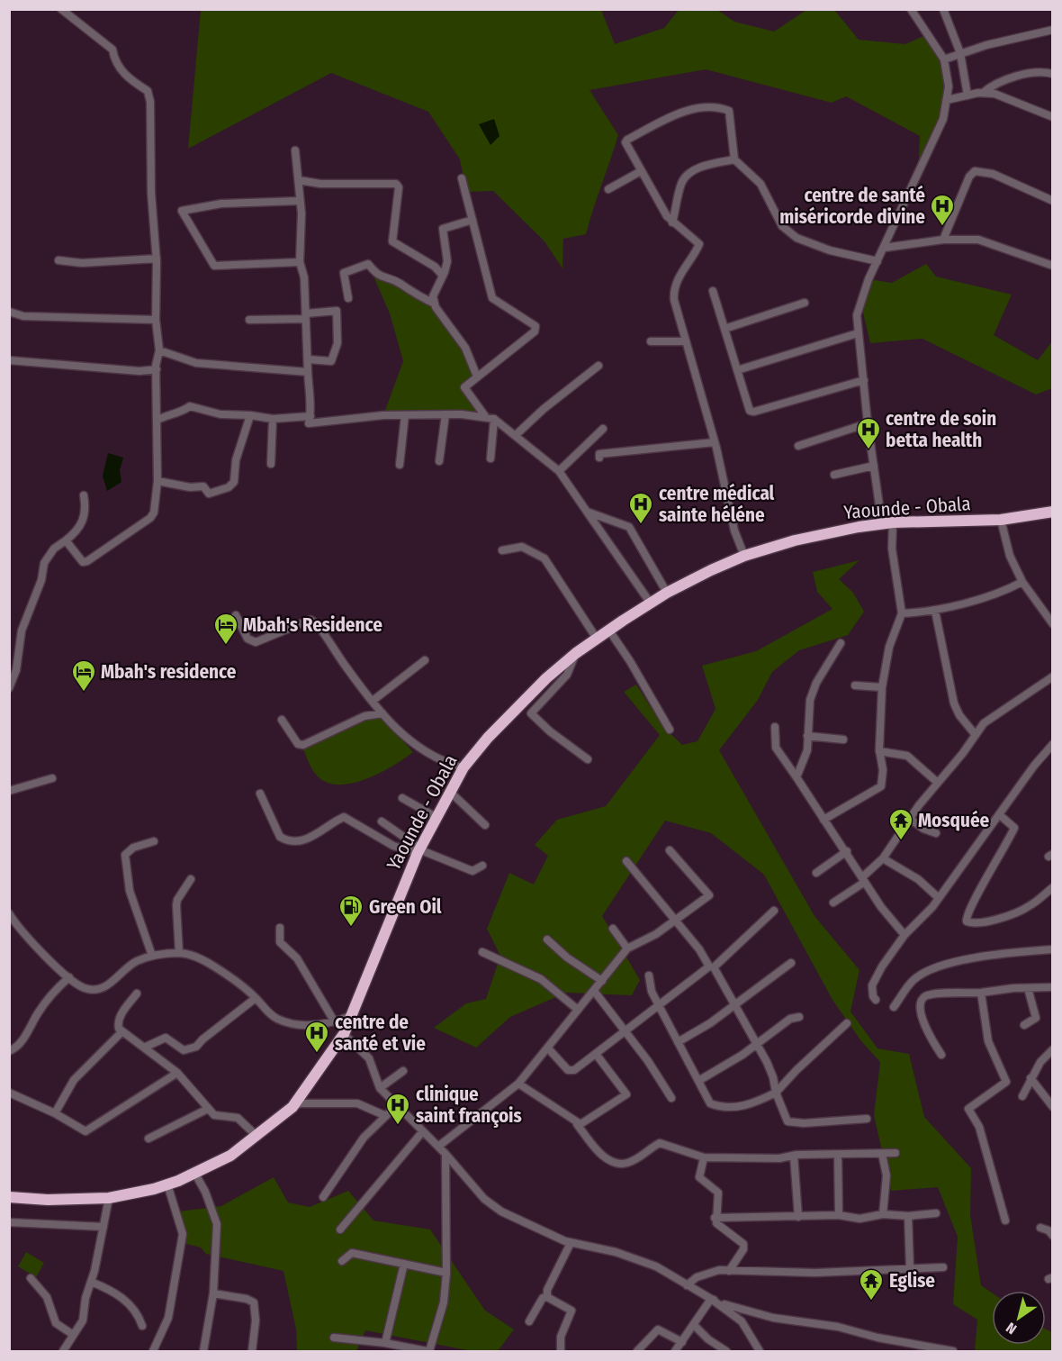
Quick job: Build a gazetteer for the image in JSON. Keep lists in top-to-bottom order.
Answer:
{
  "streets": {
    "highway": ["Yaounde - Obala"]
  },
  "places": {
    "hospital": [
      "centre de santé miséricorde divine",
      "centre de soin betta health",
      "centre médical sainte héléne",
      "centre de santé et vie",
      "clinique saint françois"
    ],
    "hotel": ["Mbah's Residence", "Mbah's residence"],
    "temple": ["Mosquée", "Eglise"],
    "fuel station": ["Green Oil"]
  },
  "north": "bottom left"
}
